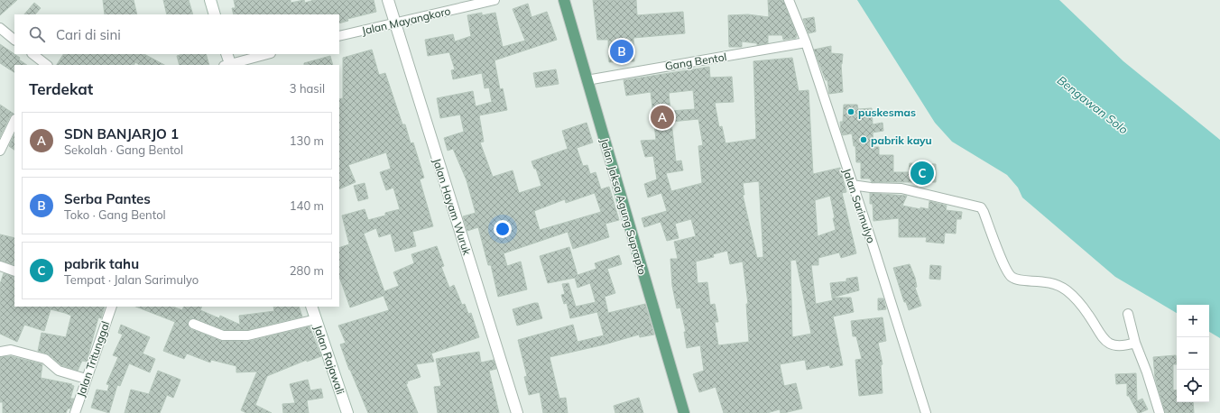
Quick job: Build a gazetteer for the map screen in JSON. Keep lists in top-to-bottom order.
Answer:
{
  "streets": {
    "main road": ["Jalan Jaksa Agung Suprapto"],
    "street": [
      "Jalan Mayangkoro",
      "Gang Bentol",
      "Jalan Sarimulyo",
      "Jalan Hayam Wuruk",
      "Jalan Tritunggal",
      "Jalan Rajawali"
    ]
  },
  "crossings": [
    ["Jalan Mayangkoro", "Jalan Hayam Wuruk"],
    ["Gang Bentol", "Jalan Sarimulyo"],
    ["Gang Bentol", "Jalan Jaksa Agung Suprapto"]
  ],
  "water": ["Bengawan Solo"],
  "places": ["puskesmas", "pabrik kayu"],
  "page": {
    "search": "Cari di sini",
    "pins": ["B", "A", "C"],
    "heading": ["Terdekat", "3 hasil"],
    "list": [
      {
        "mark": "A",
        "name": "SDN BANJARJO 1",
        "note": "Sekolah · Gang Bentol",
        "value": "130 m"
      },
      {
        "mark": "B",
        "name": "Serba Pantes",
        "note": "Toko · Gang Bentol",
        "value": "140 m"
      },
      {
        "mark": "C",
        "name": "pabrik tahu",
        "note": "Tempat · Jalan Sarimulyo",
        "value": "280 m"
      }
    ],
    "map_buttons": ["+", "−"]
  }
}
